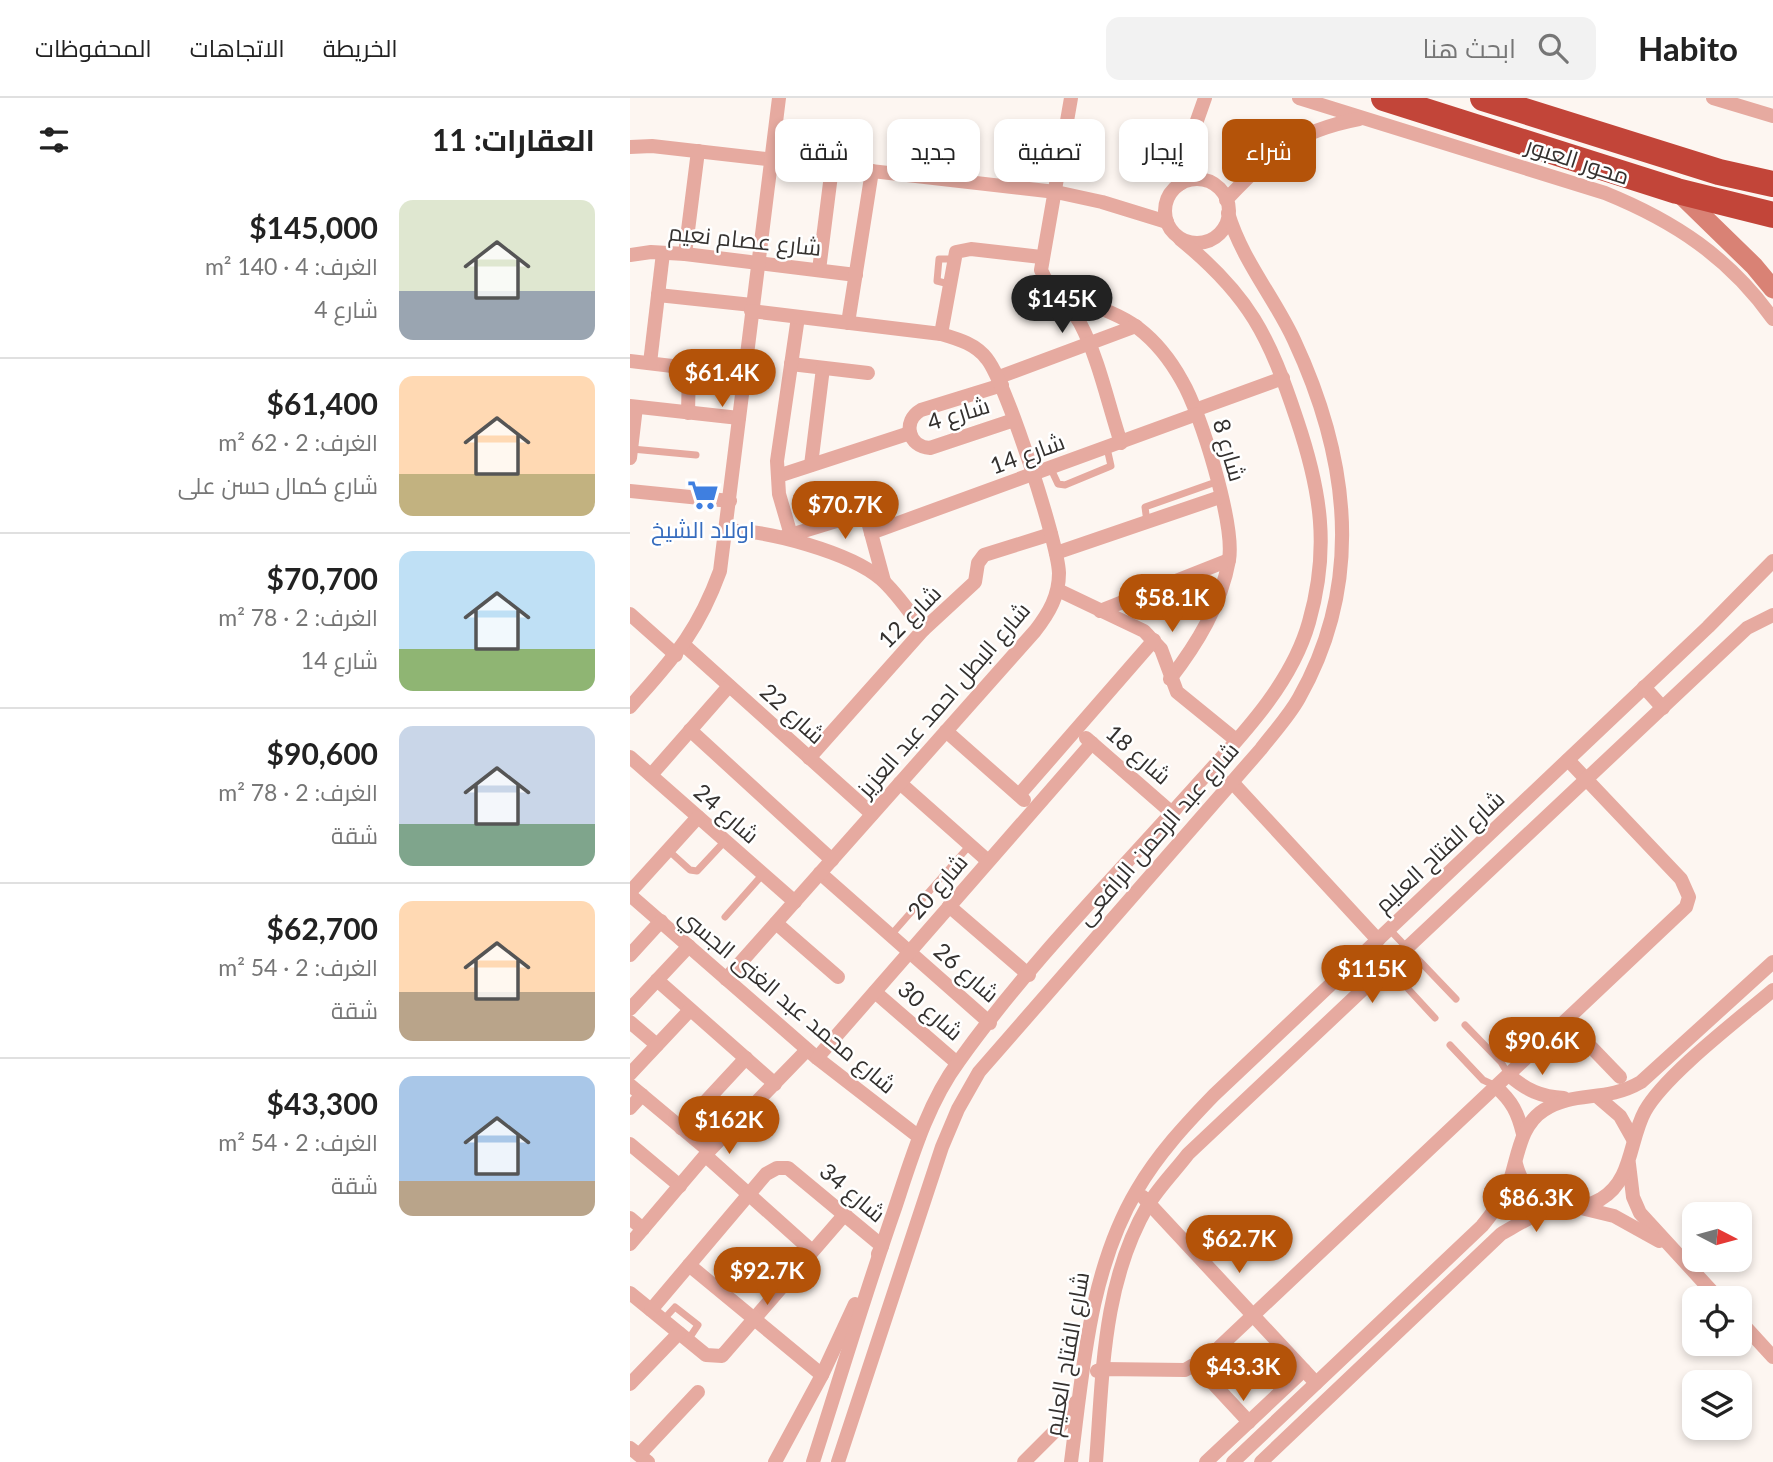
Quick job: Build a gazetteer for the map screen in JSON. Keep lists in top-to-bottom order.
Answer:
{
  "streets": {
    "highway": ["محور العبور"],
    "street": [
      "شارع عصام نعيم",
      "شارع 4",
      "شارع 8",
      "شارع 14",
      "شارع 12",
      "شارع البطل احمد عبد العزيز",
      "شارع 22",
      "شارع 18",
      "شارع 24",
      "شارع عبد الرحمن الرافعى",
      "شارع الفتاح العليم",
      "شارع 20",
      "شارع 26",
      "شارع محمد عبد الغنى الجسي",
      "شارع 30",
      "شارع 34"
    ]
  },
  "crossings": [
    ["شارع 4", "شارع 8"],
    ["شارع 4", "شارع البطل احمد عبد العزيز"],
    ["شارع 8", "شارع 14"],
    ["شارع 14", "شارع البطل احمد عبد العزيز"],
    ["شارع 14", "شارع عبد الرحمن الرافعى"],
    ["شارع 12", "شارع البطل احمد عبد العزيز"],
    ["شارع 12", "شارع 22"],
    ["شارع البطل احمد عبد العزيز", "شارع 22"],
    ["شارع البطل احمد عبد العزيز", "شارع 24"],
    ["شارع البطل احمد عبد العزيز", "شارع 26"],
    ["شارع البطل احمد عبد العزيز", "شارع محمد عبد الغنى الجسي"],
    ["شارع 18", "شارع عبد الرحمن الرافعى"],
    ["شارع 18", "شارع 20"],
    ["شارع عبد الرحمن الرافعى", "شارع 26"],
    ["شارع عبد الرحمن الرافعى", "شارع محمد عبد الغنى الجسي"],
    ["شارع عبد الرحمن الرافعى", "شارع 30"],
    ["شارع عبد الرحمن الرافعى", "شارع 34"],
    ["شارع 20", "شارع 26"],
    ["شارع 20", "شارع محمد عبد الغنى الجسي"],
    ["شارع 20", "شارع 30"]
  ],
  "places": {
    "supermarket": ["اولاد الشيخ"]
  },
  "north": "right",
  "page": {
    "header": "Habito",
    "search": "ابحث هنا",
    "nav": ["الخريطة", "الاتجاهات", "المحفوظات"],
    "heading": "العقارات: 11",
    "chip": [
      "شراء",
      "إيجار",
      "تصفية",
      "جديد",
      "شقة"
    ],
    "list": [
      {
        "name": "$145,000",
        "note": "الغرف: 4 · 140 m² · شارع 4"
      },
      {
        "name": "$61,400",
        "note": "الغرف: 2 · 62 m² · شارع كمال حسن على"
      },
      {
        "name": "$70,700",
        "note": "الغرف: 2 · 78 m² · شارع 14"
      },
      {
        "name": "$90,600",
        "note": "الغرف: 2 · 78 m² · شقة"
      },
      {
        "name": "$62,700",
        "note": "الغرف: 2 · 54 m² · شقة"
      },
      {
        "name": "$43,300",
        "note": "الغرف: 2 · 54 m² · شقة"
      }
    ],
    "price": [
      "$145K",
      "$61.4K",
      "$70.7K",
      "$58.1K",
      "$115K",
      "$90.6K",
      "$162K",
      "$86.3K",
      "$62.7K",
      "$92.7K",
      "$43.3K"
    ]
  }
}
